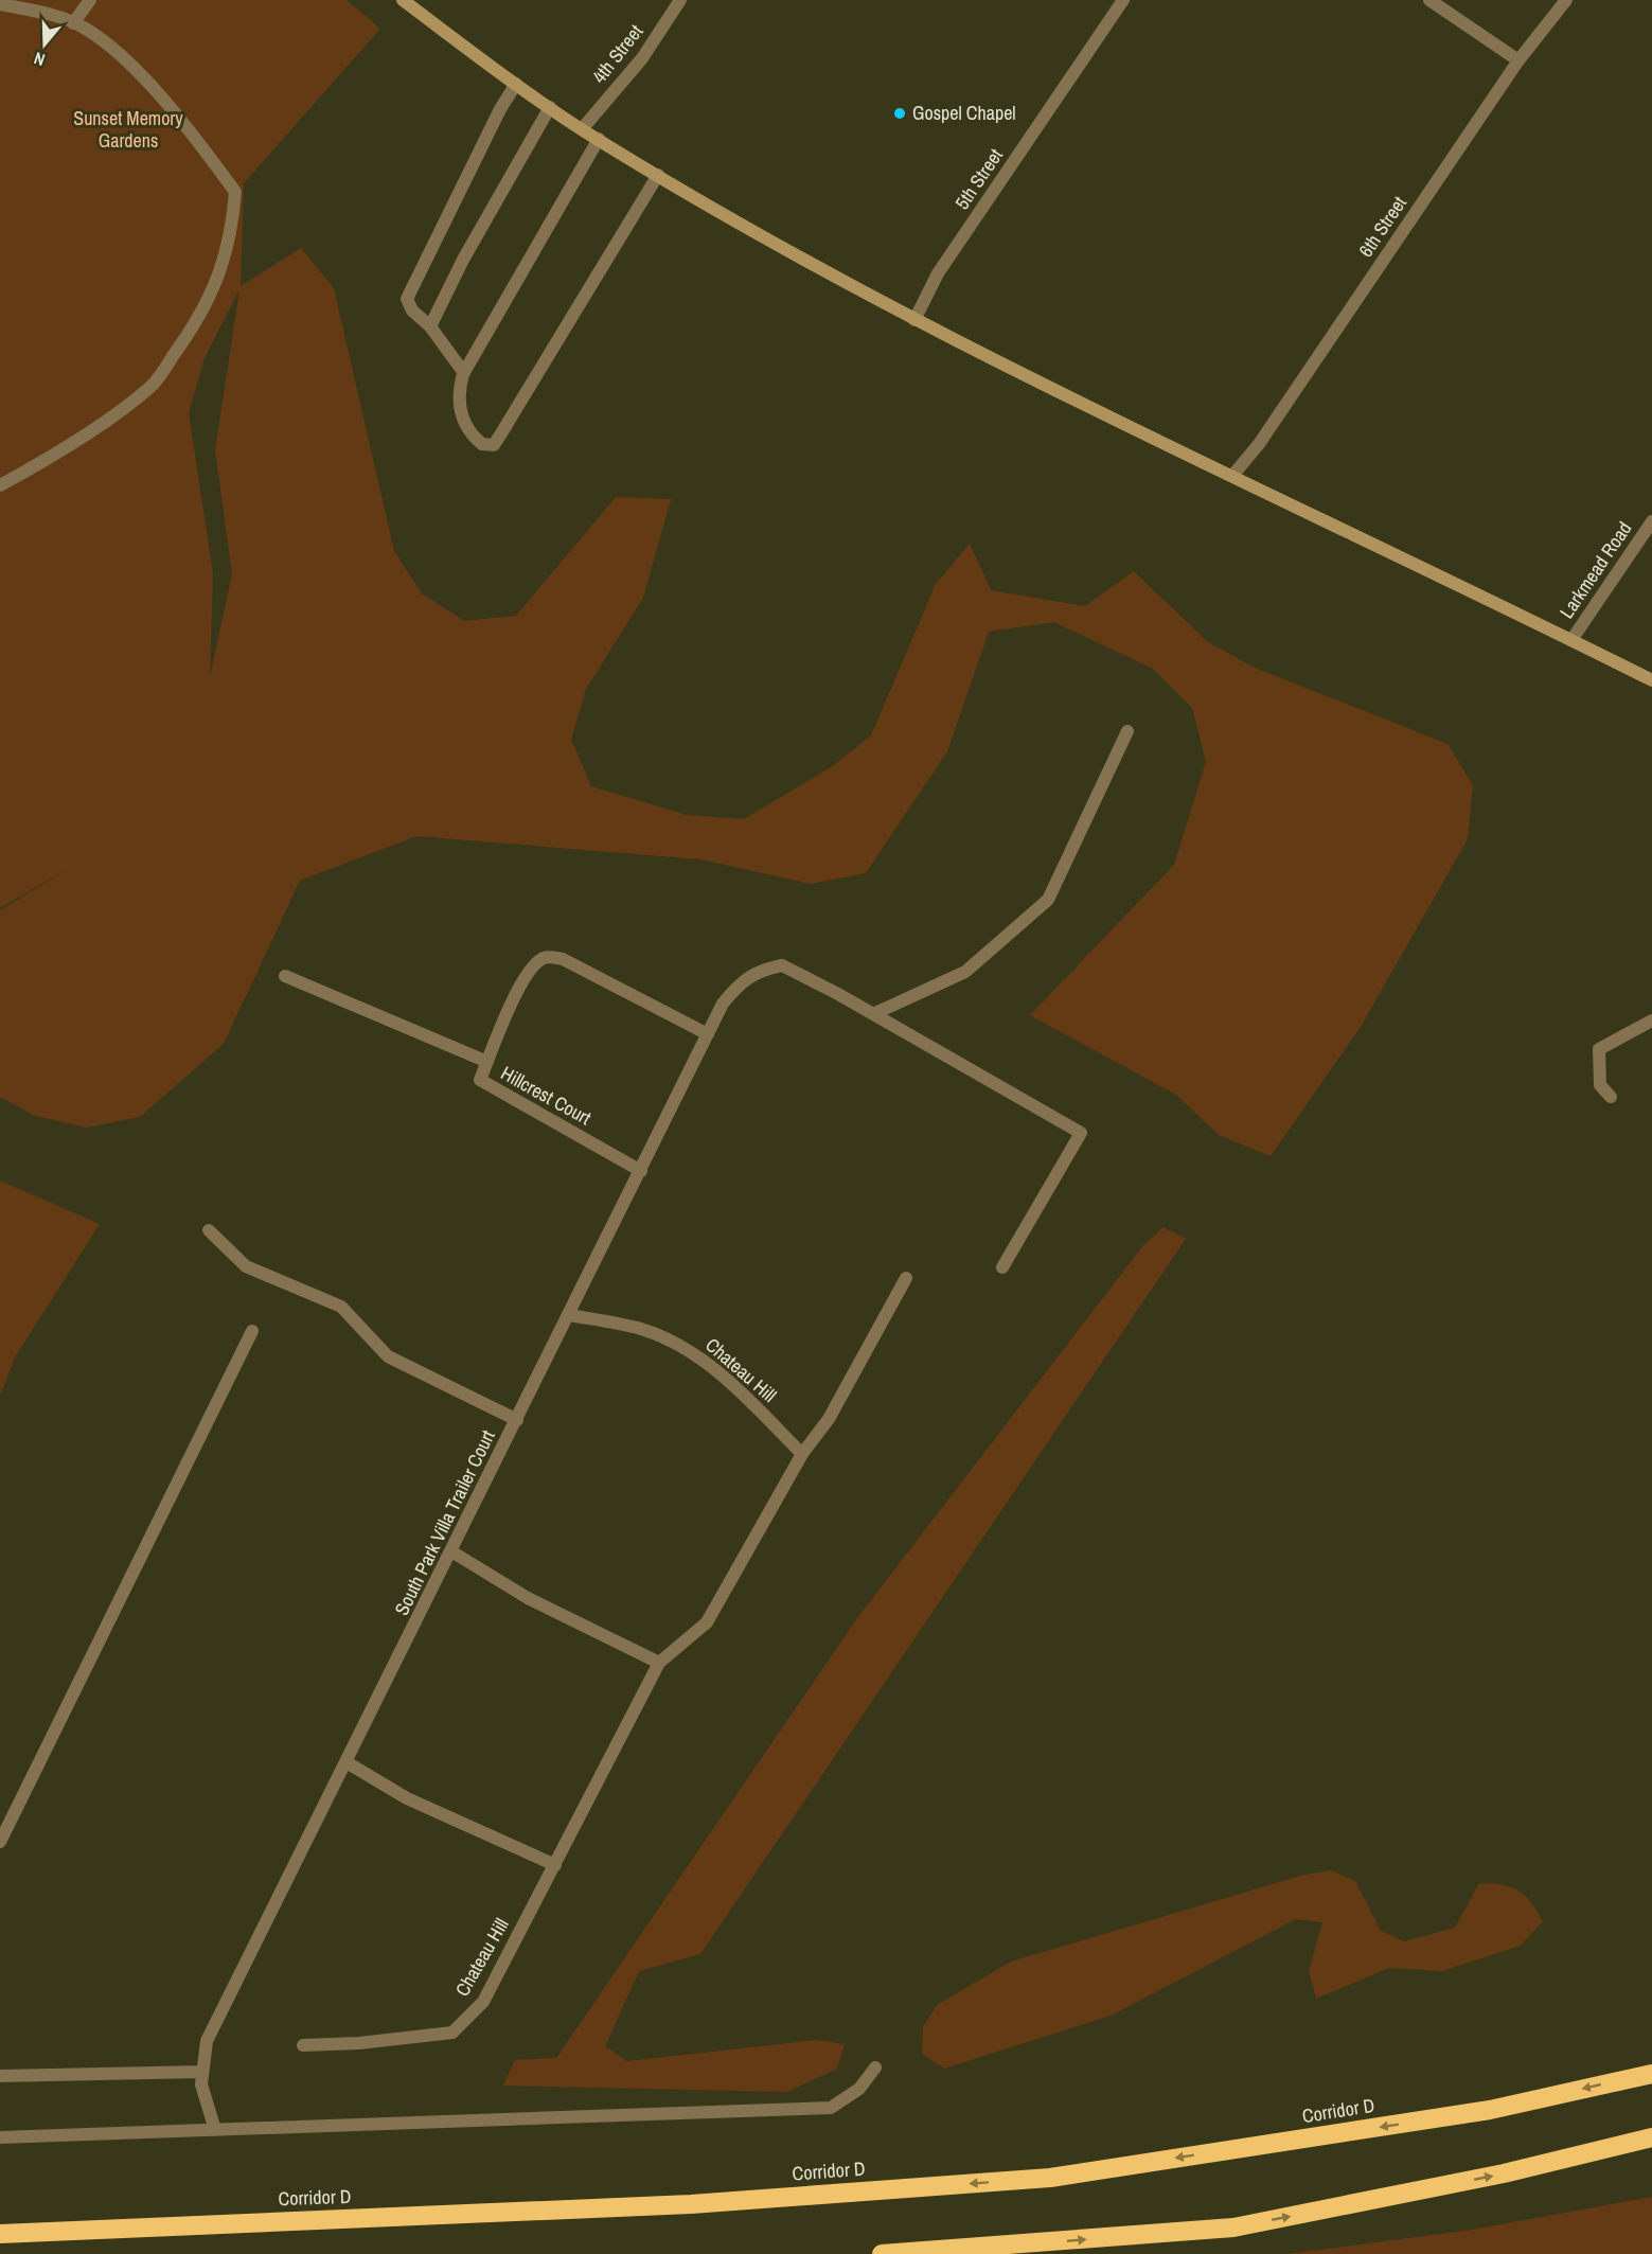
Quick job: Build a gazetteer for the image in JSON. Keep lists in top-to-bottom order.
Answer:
{
  "streets": {
    "highway": ["Corridor D"],
    "street": [
      "4th Street",
      "5th Street",
      "6th Street",
      "Larkmead Road",
      "Hillcrest Court",
      "Chateau Hill",
      "South Park Villa Trailer Court"
    ]
  },
  "crossings": [
    ["Hillcrest Court", "South Park Villa Trailer Court"],
    ["Chateau Hill", "South Park Villa Trailer Court"]
  ],
  "parks": ["Sunset Memory Gardens"],
  "places": ["Gospel Chapel"],
  "north": "bottom"
}
